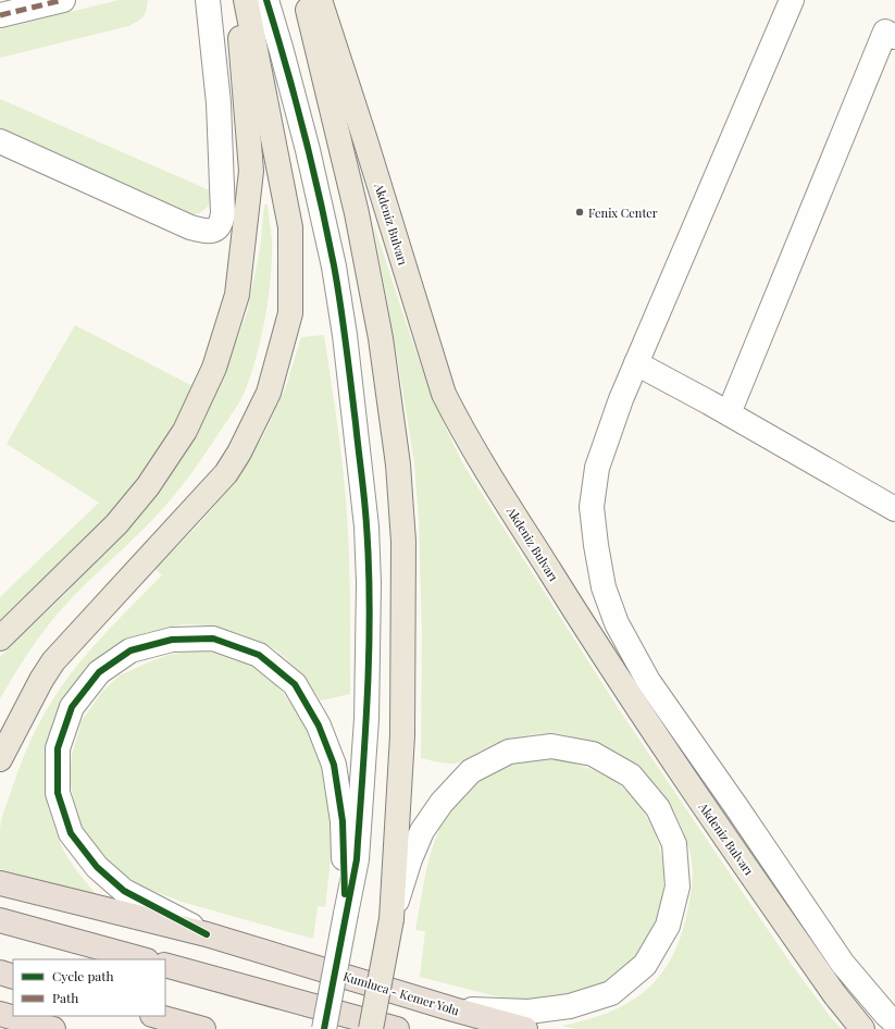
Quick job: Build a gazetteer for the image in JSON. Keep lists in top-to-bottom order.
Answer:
{
  "streets": {
    "highway": ["Kumluca - Kemer Yolu"],
    "main road": ["Akdeniz Bulvarı"]
  },
  "places": ["Fenix Center"],
  "legend": ["Cycle path", "Path"]
}
